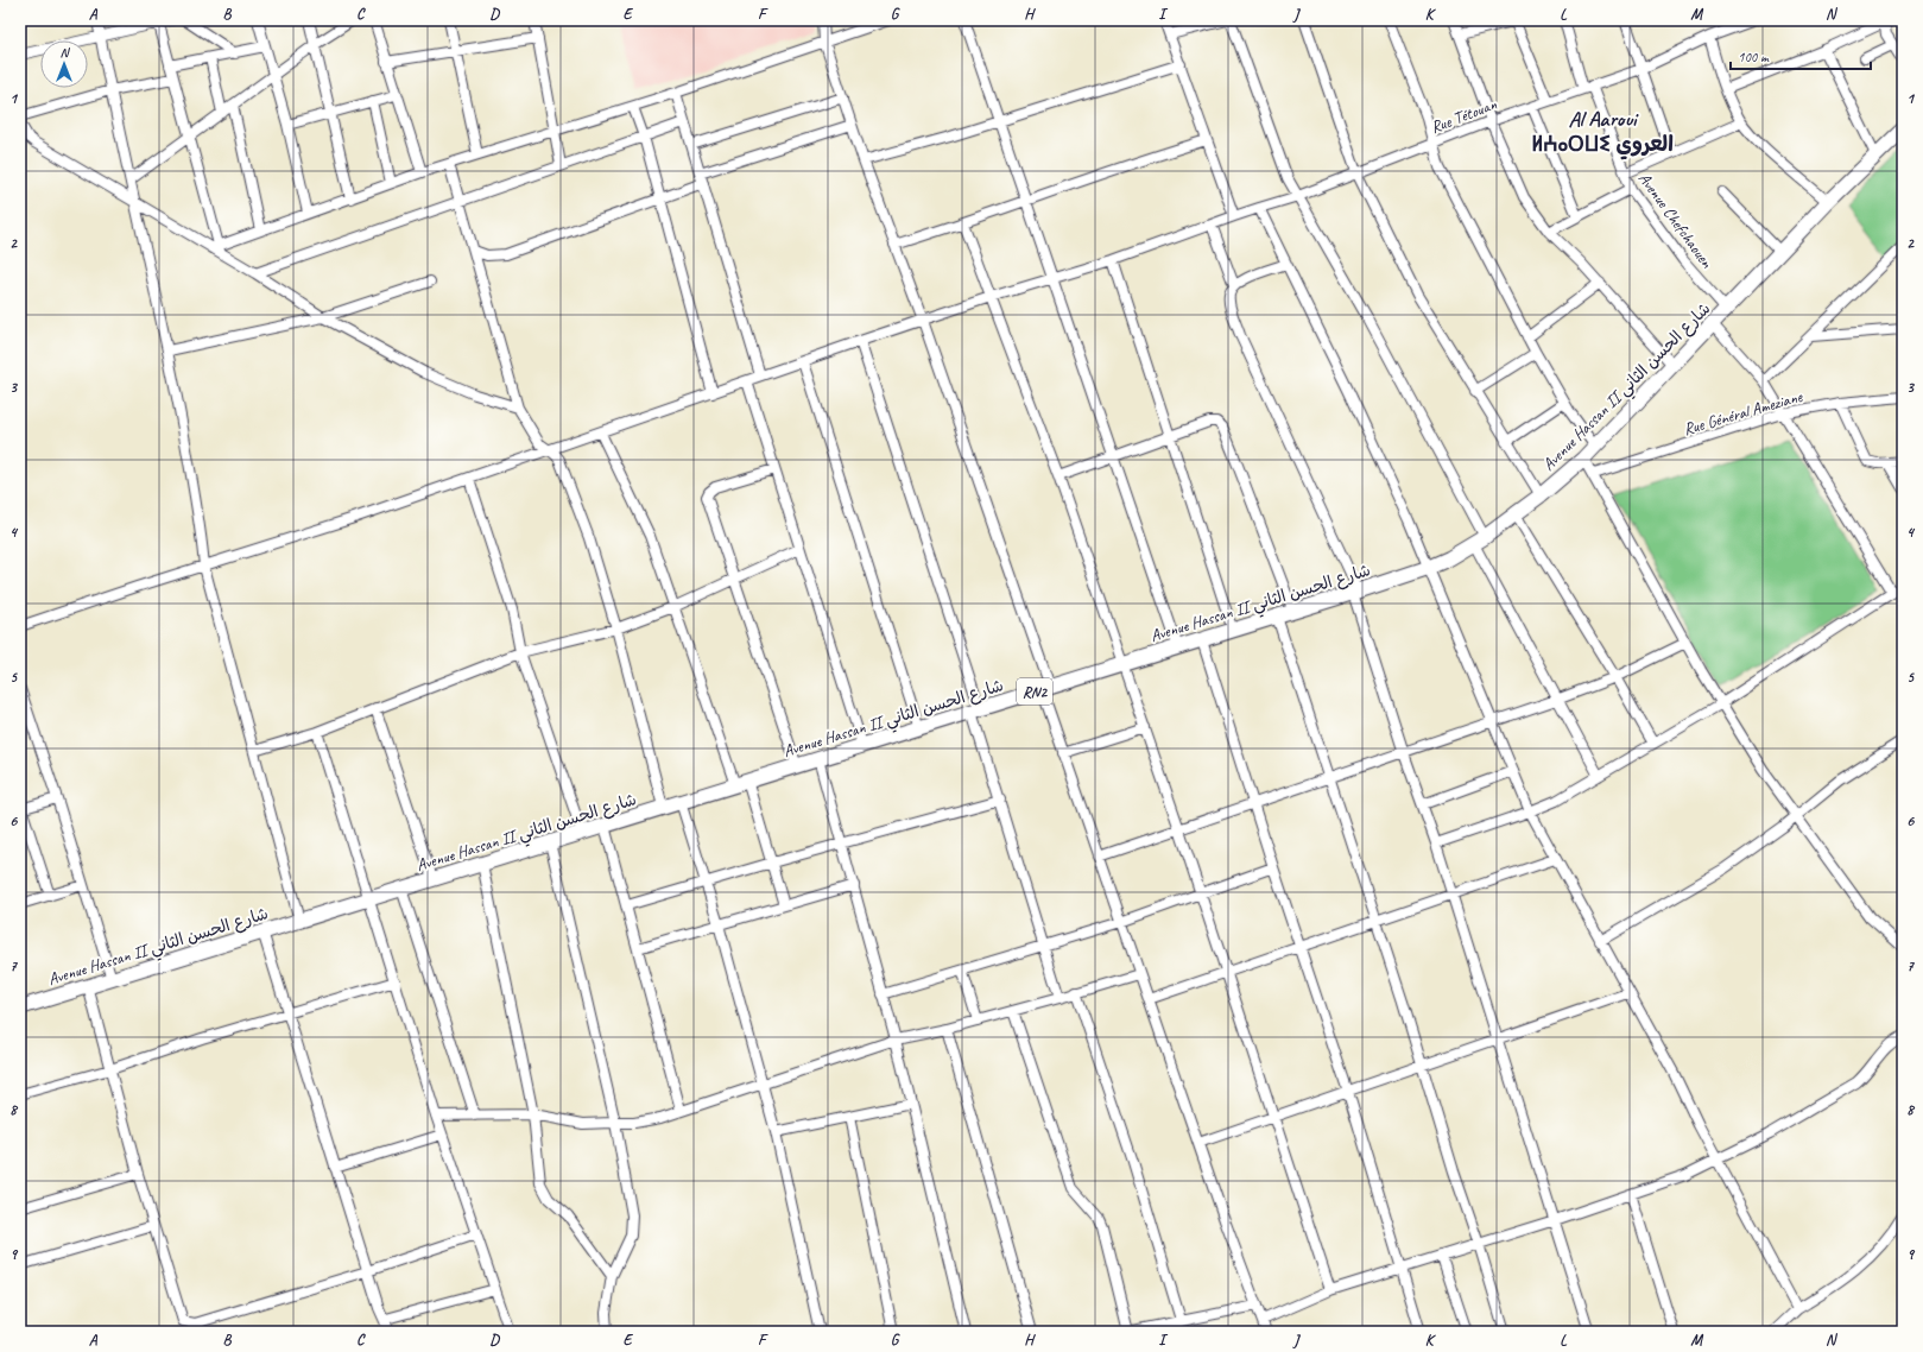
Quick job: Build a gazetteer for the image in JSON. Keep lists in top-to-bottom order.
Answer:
{
  "streets": {
    "main road": ["Avenue Hassan II شارع الحسن الثاني", "RN2"],
    "street": ["Rue Tétouan", "Avenue Chefchaouen", "Rue Général Ameziane"]
  },
  "crossings": [
    ["Rue Tétouan", "Avenue Chefchaouen"],
    ["Avenue Chefchaouen", "Avenue Hassan II شارع الحسن الثاني"]
  ],
  "districts": ["Al Aaroui ⵍⵄⴰⵔⵡⵉ العروي"],
  "scale_bar": "100 m",
  "north": "top",
  "grid": {
    "columns": [
      "A",
      "B",
      "C",
      "D",
      "E",
      "F",
      "G",
      "H",
      "I",
      "J",
      "K",
      "L",
      "M",
      "N"
    ],
    "rows": [
      "1",
      "2",
      "3",
      "4",
      "5",
      "6",
      "7",
      "8",
      "9"
    ]
  }
}
